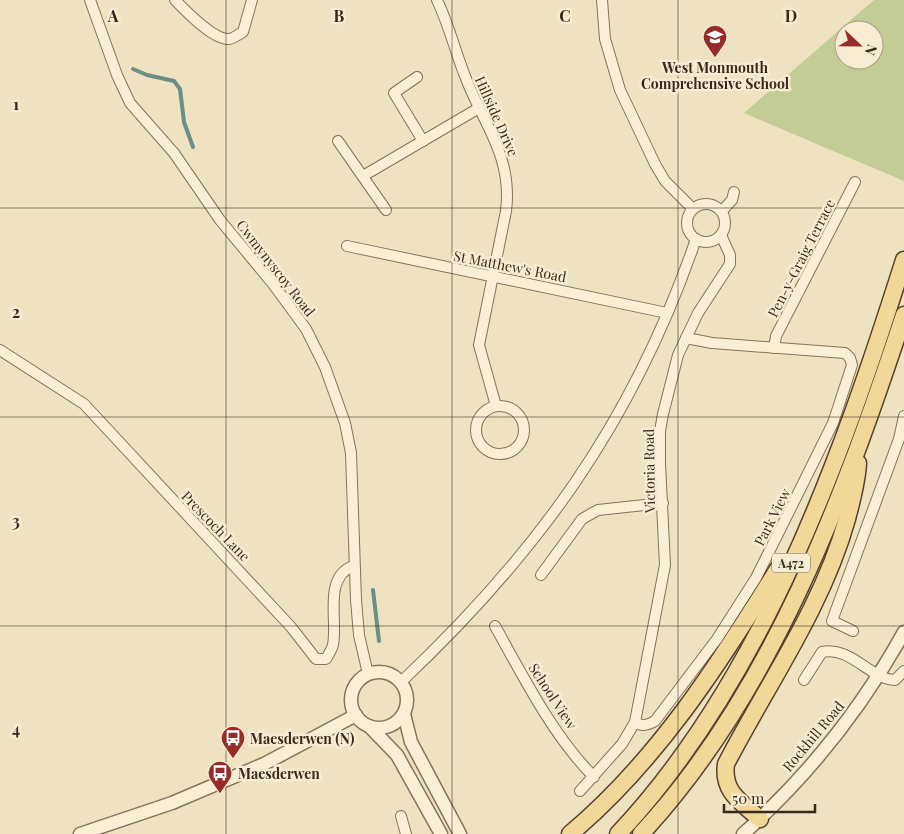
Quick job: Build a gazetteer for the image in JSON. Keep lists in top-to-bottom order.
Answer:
{
  "streets": {
    "main road": ["A472"],
    "street": [
      "Hillside Drive",
      "Pen-y-Graig Terrace",
      "St Matthew's Road",
      "Cwmynyscoy Road",
      "Victoria Road",
      "Park View",
      "Prescoch Lane",
      "School View",
      "Rockhill Road"
    ]
  },
  "crossings": [
    ["Hillside Drive", "St Matthew's Road"],
    ["Pen-y-Graig Terrace", "Park View"],
    ["Cwmynyscoy Road", "Prescoch Lane"],
    ["Victoria Road", "Park View"]
  ],
  "places": {
    "school or university": ["West Monmouth Comprehensive School"],
    "bus stop": ["Maesderwen (N)", "Maesderwen"]
  },
  "scale_bar": "50 m",
  "north": "right",
  "grid": {
    "columns": [
      "A",
      "B",
      "C",
      "D"
    ],
    "rows": [
      "1",
      "2",
      "3",
      "4"
    ]
  }
}
